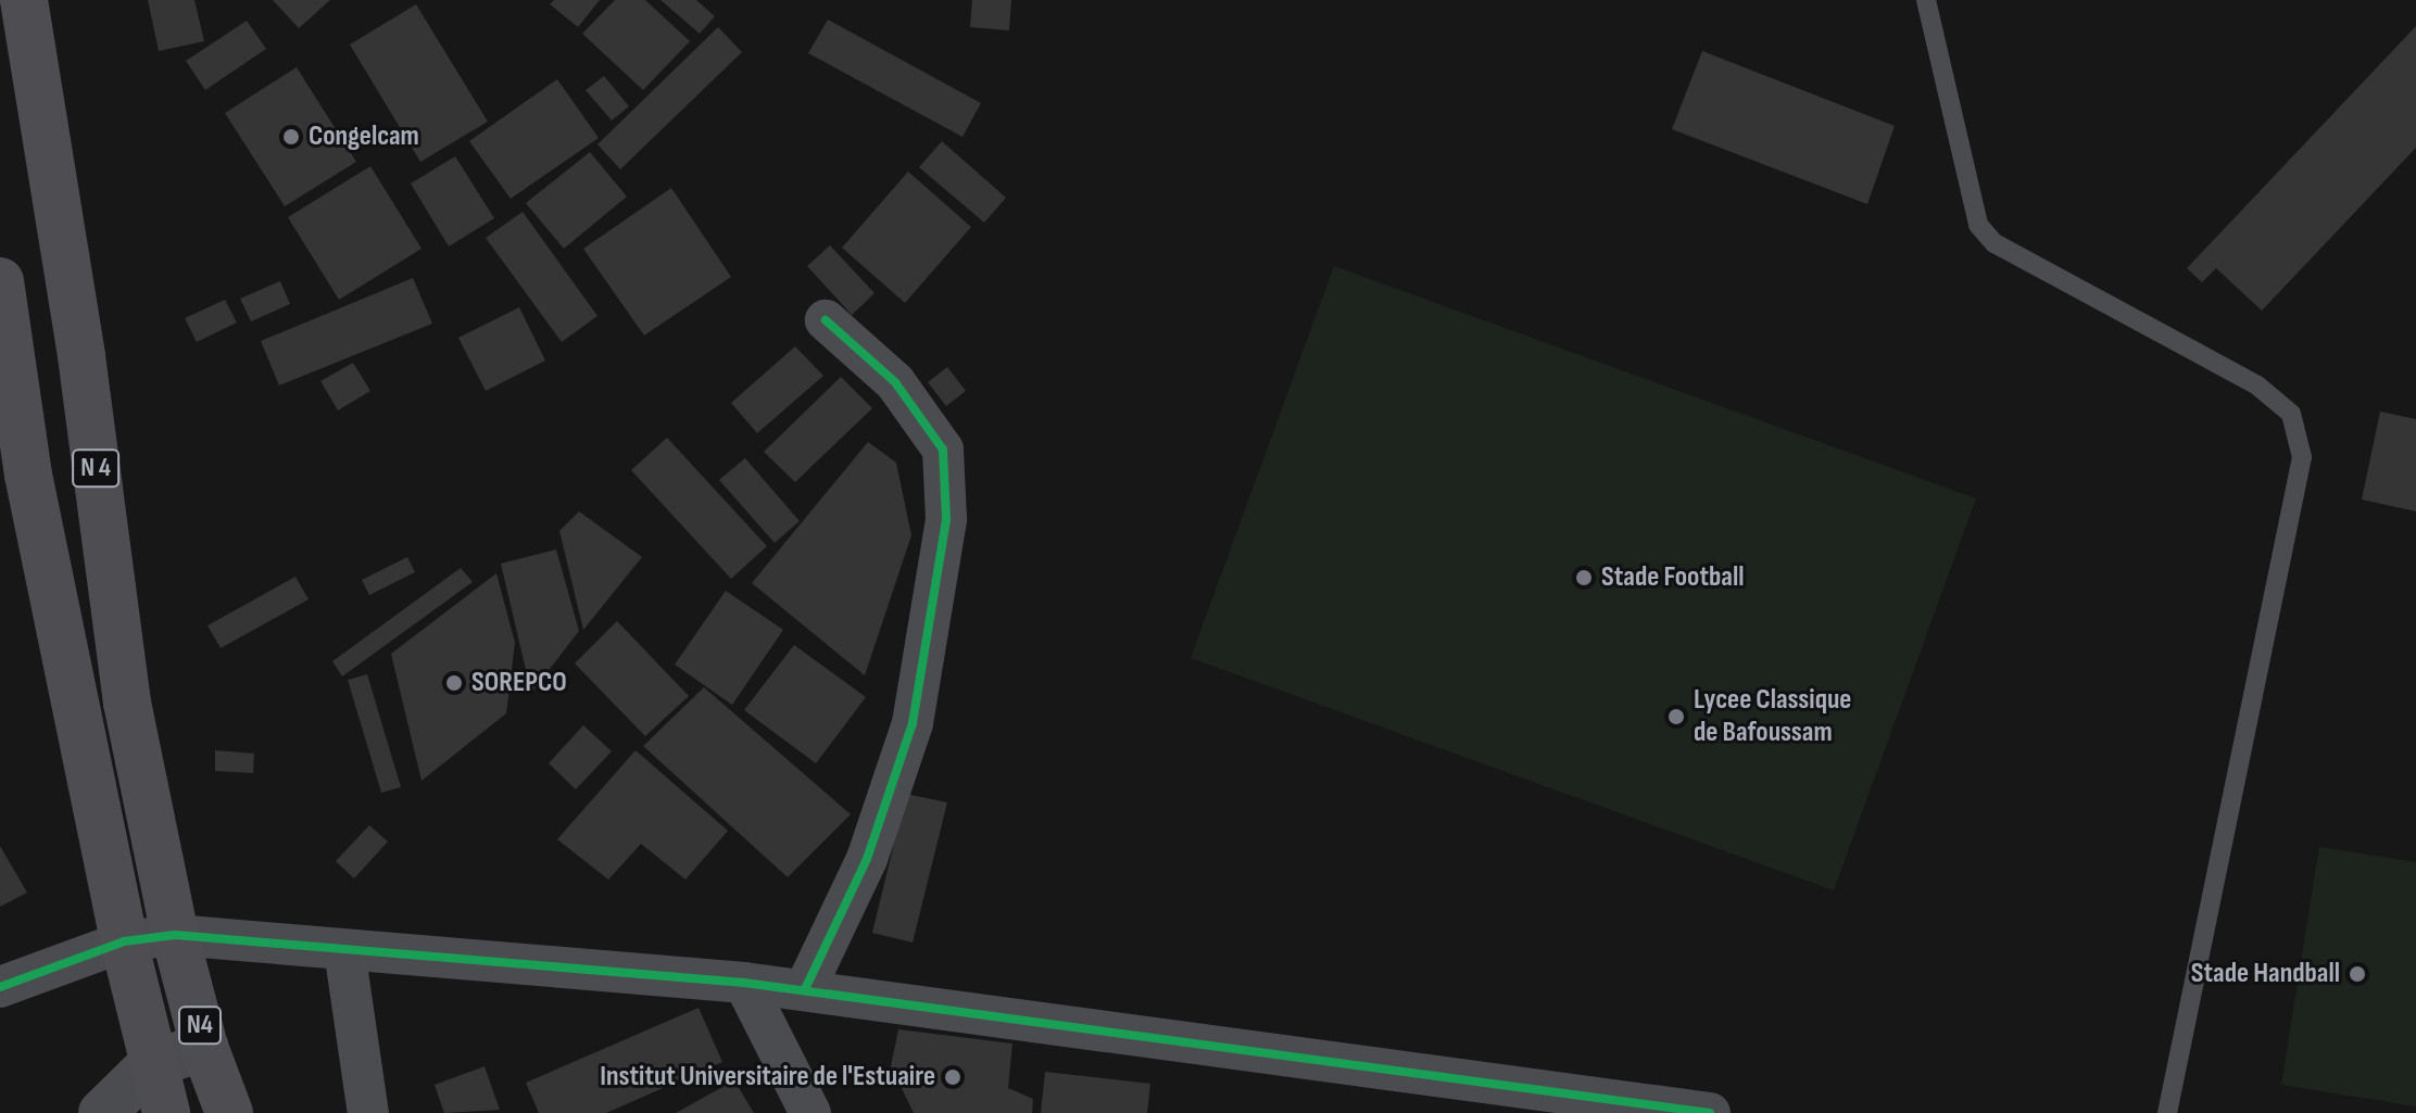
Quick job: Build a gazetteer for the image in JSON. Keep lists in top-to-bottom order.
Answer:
{
  "streets": {
    "highway": ["N 4", "N4"]
  },
  "crossings": [
    ["N 4", "N4"]
  ],
  "places": [
    "Congelcam",
    "Stade Football",
    "SOREPCO",
    "Lycee Classique de Bafoussam",
    "Stade Handball",
    "Institut Universitaire de l'Estuaire"
  ]
}
